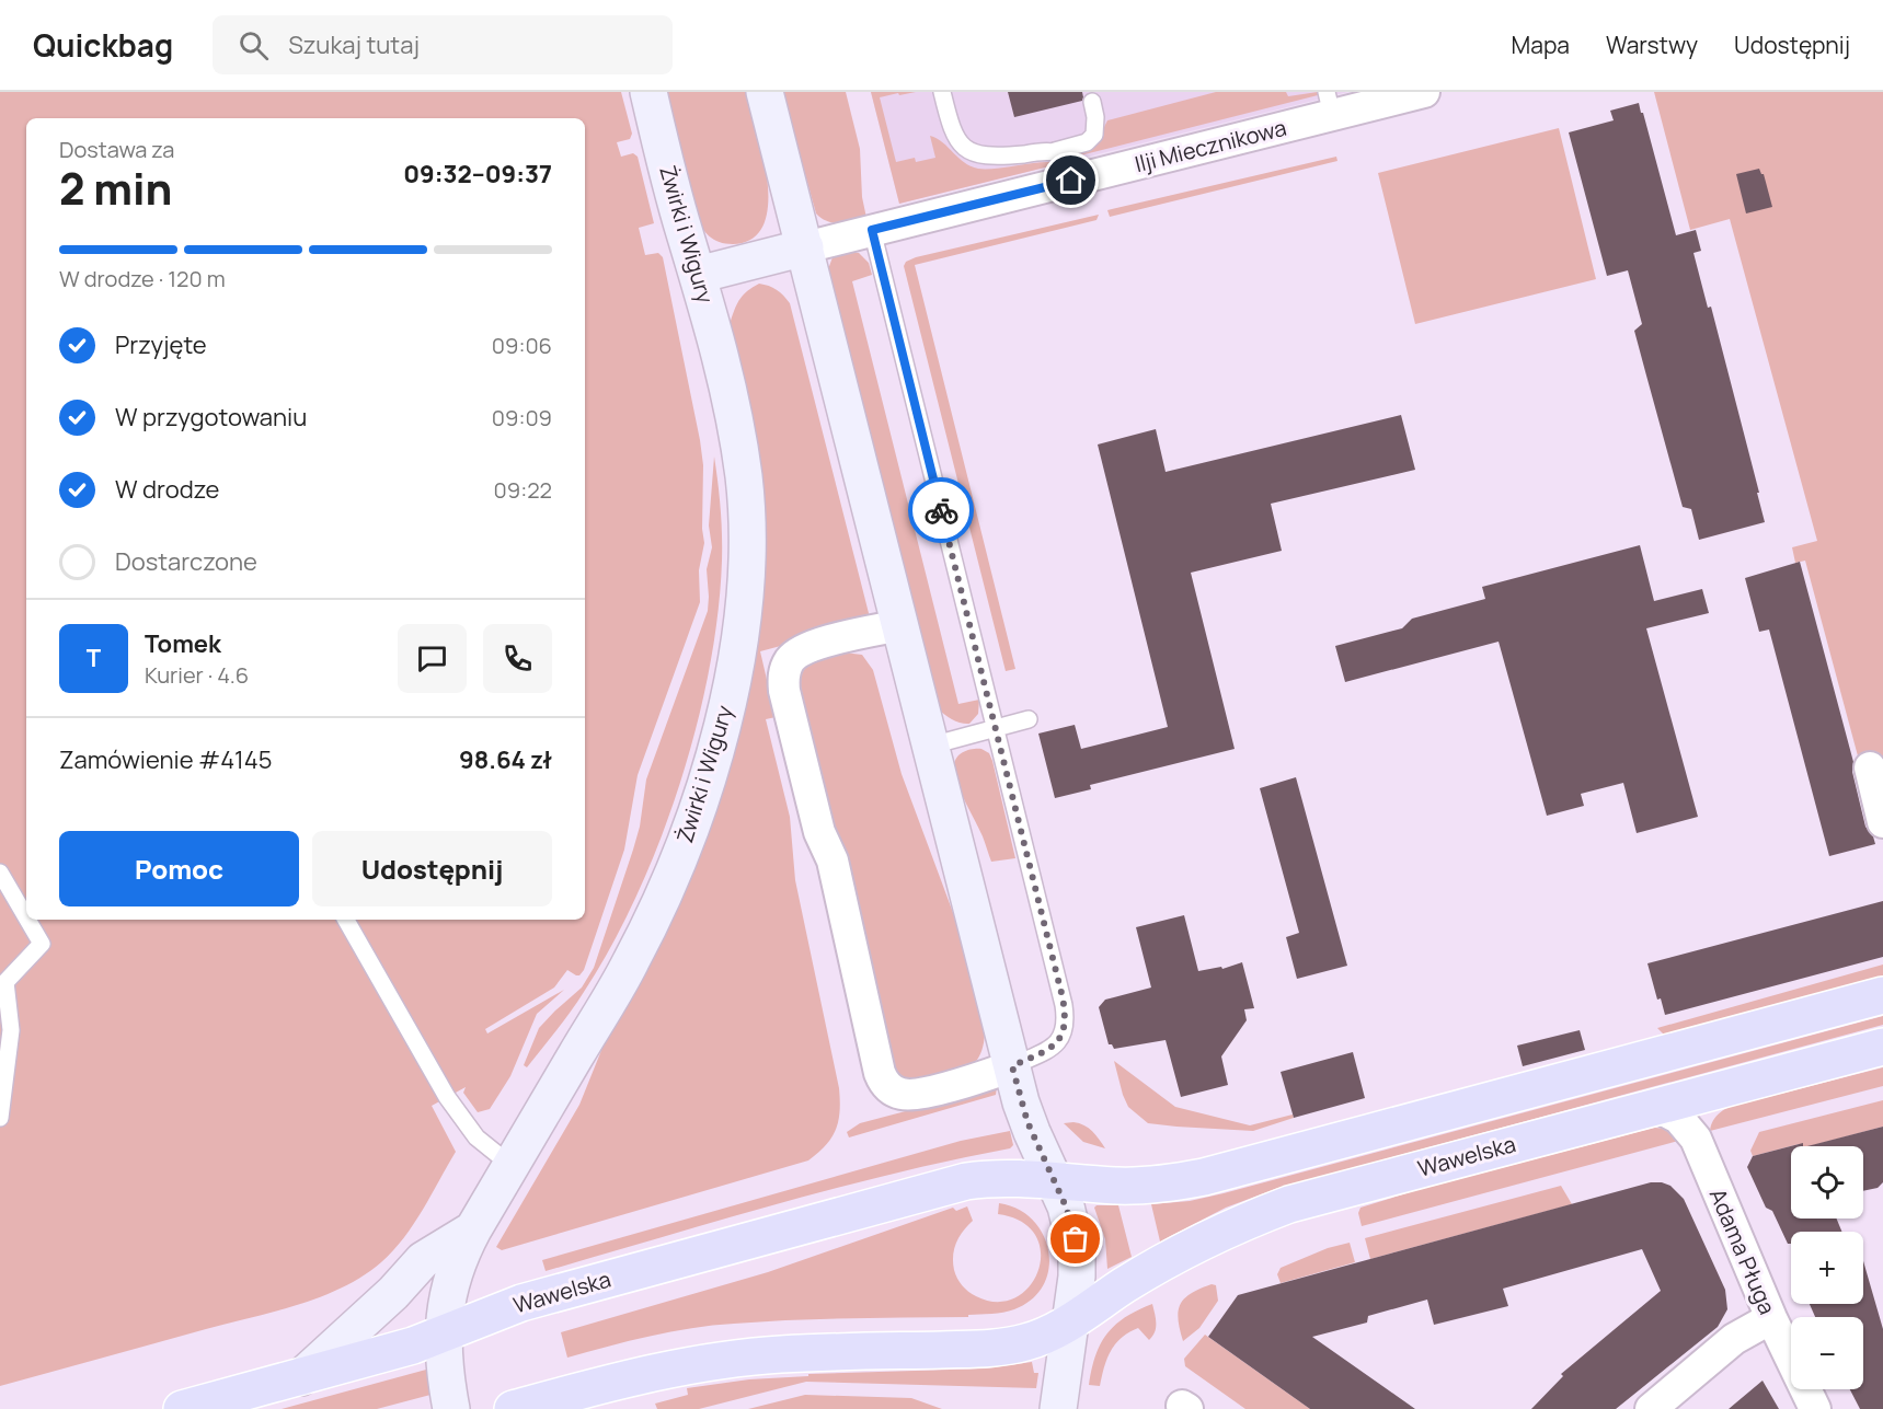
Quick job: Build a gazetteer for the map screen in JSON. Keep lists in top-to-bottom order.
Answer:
{
  "streets": {
    "main road": ["Żwirki i Wigury", "Wawelska"],
    "street": ["Ilji Miecznikowa", "Adama Pługa"]
  },
  "crossings": [
    ["Żwirki i Wigury", "Wawelska"],
    ["Wawelska", "Adama Pługa"]
  ],
  "page": {
    "header": "Quickbag",
    "search": "Szukaj tutaj",
    "nav": ["Mapa", "Warstwy", "Udostępnij"],
    "heading": ["2 min", "Dostawa za", "09:32–09:37"],
    "panel": [
      "Tomek",
      "Kurier · 4.6",
      "Zamówienie #4145",
      "98.64 zł"
    ],
    "bar": "W drodze · 120 m",
    "list": [
      ["Przyjęte", "09:06"],
      ["W przygotowaniu", "09:09"],
      ["W drodze", "09:22"],
      "Dostarczone"
    ],
    "round": "T",
    "buttons": ["Pomoc", "Udostępnij"],
    "map_buttons": ["+", "−"]
  }
}
